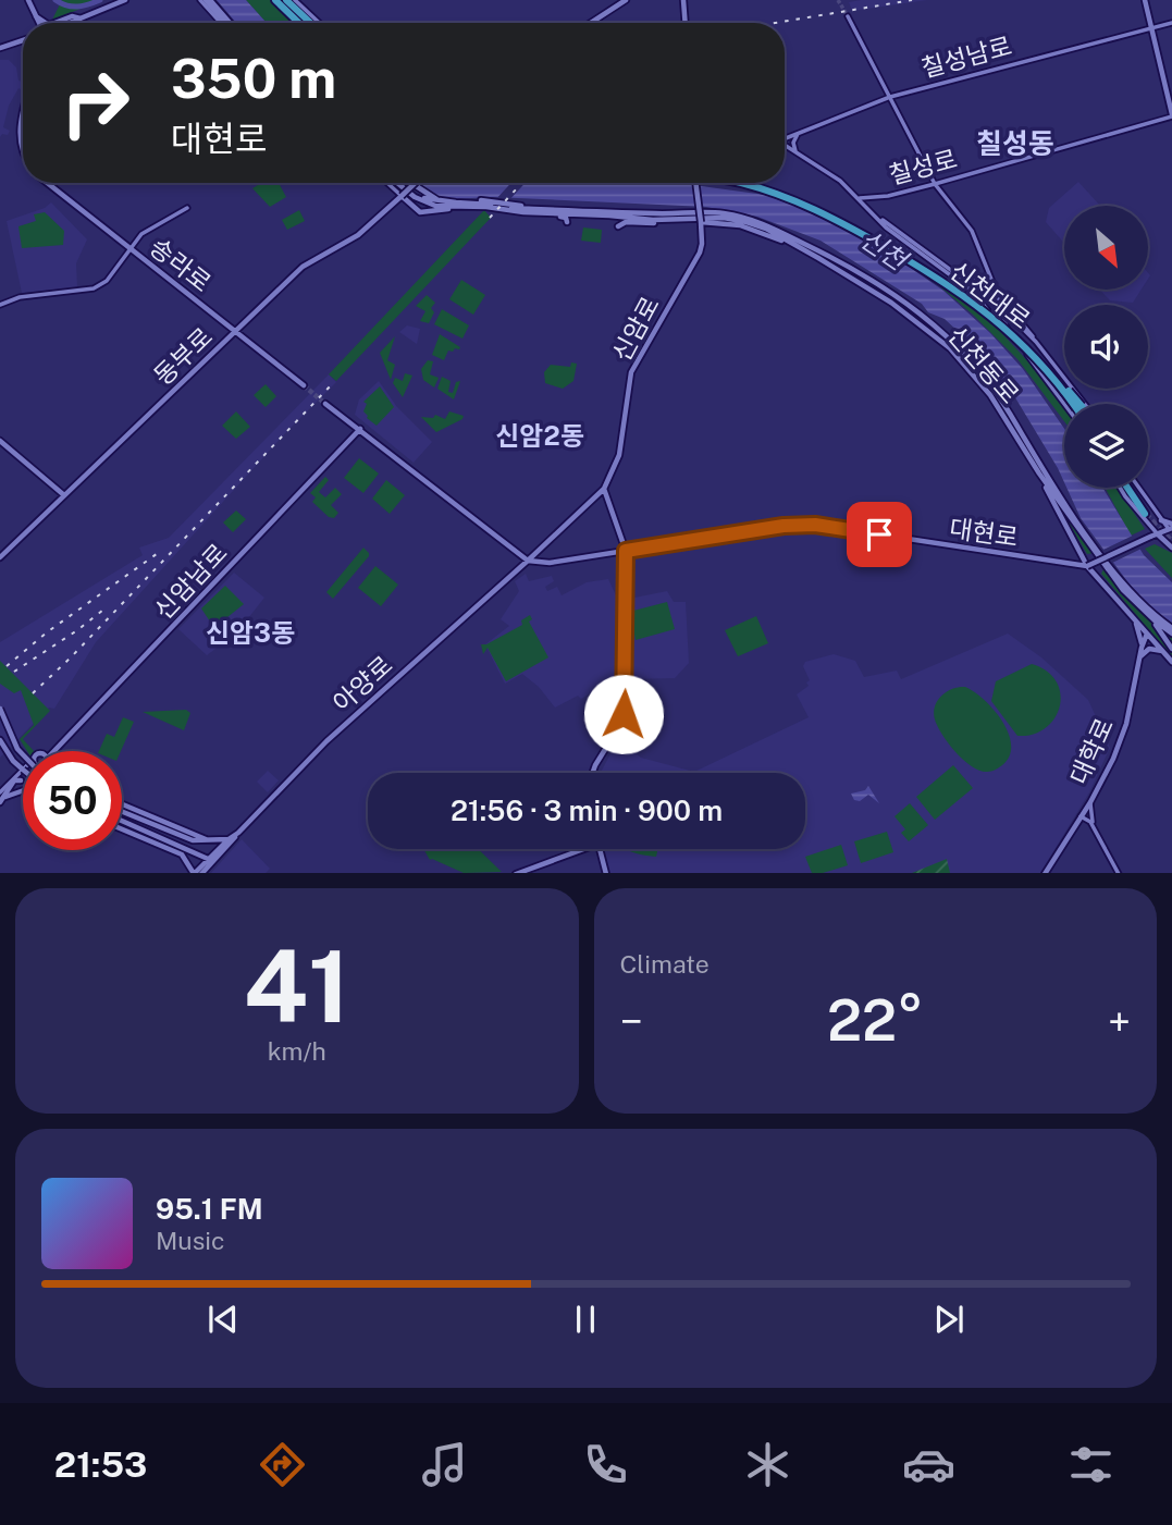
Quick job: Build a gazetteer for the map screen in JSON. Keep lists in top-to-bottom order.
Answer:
{
  "streets": {
    "highway": ["신천대로"],
    "main road": [
      "송라로",
      "신암로",
      "동부로",
      "신천동로",
      "대현로",
      "신암남로",
      "아양로",
      "대학로"
    ],
    "street": ["칠성남로", "칠성로"]
  },
  "crossings": [
    ["송라로", "동부로"],
    ["신암로", "대현로"],
    ["신암로", "아양로"],
    ["대현로", "아양로"]
  ],
  "districts": ["칠성동", "신암2동", "신암3동"],
  "water": ["신천"],
  "north": "bottom right",
  "page": {
    "turn": ["350 m", "대현로"],
    "limit": "50",
    "trip": "21:56 · 3 min · 900 m",
    "tile": [
      ["41", "km/h"],
      "Climate"
    ],
    "heat": ["−", "22°", "+"],
    "song": ["95.1 FM", "Music"],
    "tabs": "21:53"
  }
}
